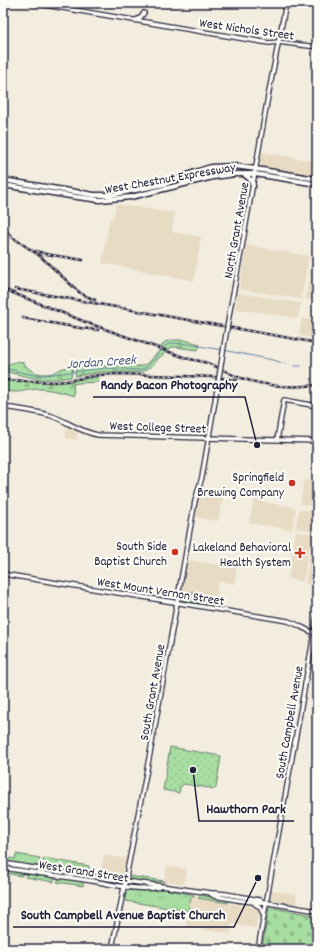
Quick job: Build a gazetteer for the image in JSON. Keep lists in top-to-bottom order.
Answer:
{
  "streets": {
    "main road": [
      "West Nichols Street",
      "West Chestnut Expressway",
      "North Grant Avenue",
      "West College Street",
      "West Mount Vernon Street",
      "South Grant Avenue",
      "South Campbell Avenue",
      "West Grand Street"
    ]
  },
  "crossings": [
    ["West Nichols Street", "North Grant Avenue"],
    ["West Chestnut Expressway", "North Grant Avenue"],
    ["North Grant Avenue", "West College Street"],
    ["North Grant Avenue", "South Grant Avenue"],
    ["West College Street", "South Grant Avenue"],
    ["West Mount Vernon Street", "South Grant Avenue"],
    ["West Mount Vernon Street", "South Campbell Avenue"],
    ["South Grant Avenue", "West Grand Street"],
    ["South Campbell Avenue", "West Grand Street"]
  ],
  "water": ["Jordan Creek"],
  "places": {
    "other": [
      "Randy Bacon Photography",
      "Springfield Brewing Company",
      "South Side Baptist Church",
      "Hawthorn Park",
      "South Campbell Avenue Baptist Church"
    ],
    "health": ["Lakeland Behavioral Health System"]
  }
}
